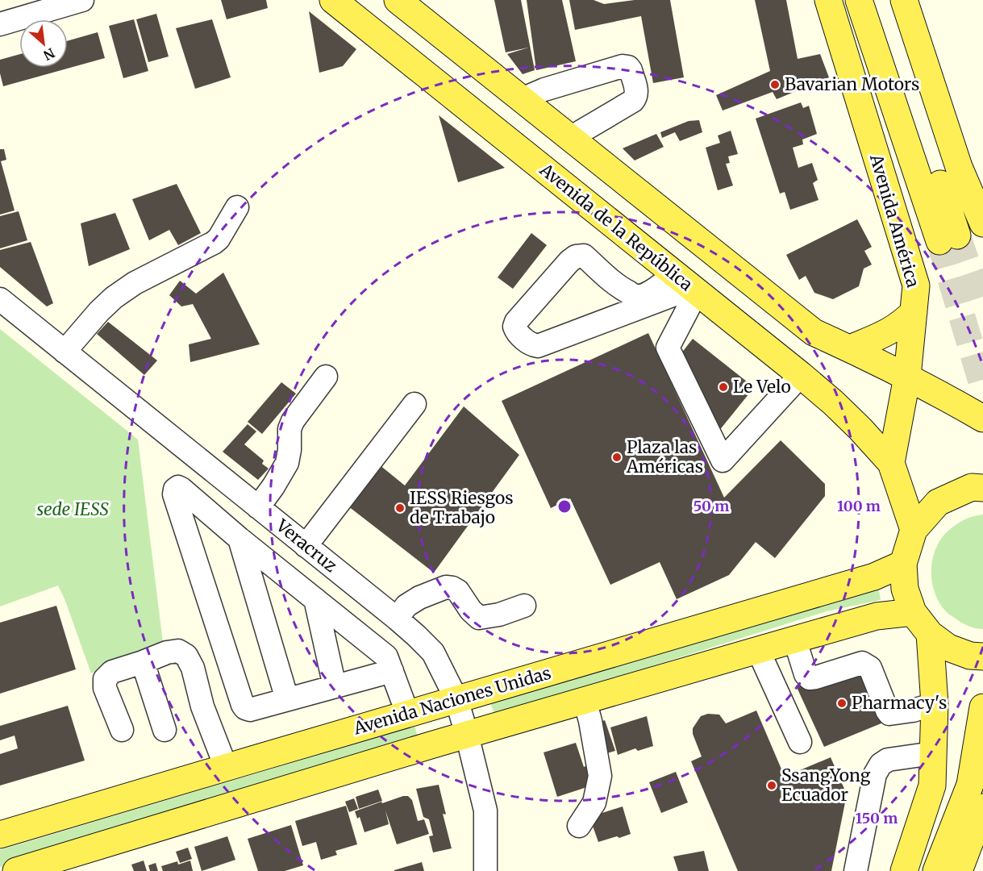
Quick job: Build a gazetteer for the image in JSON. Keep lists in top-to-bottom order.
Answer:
{
  "streets": {
    "main road": ["Avenida América", "Avenida de la República", "Avenida Naciones Unidas"],
    "street": ["Veracruz"]
  },
  "crossings": [
    ["Avenida América", "Avenida de la República"],
    ["Veracruz", "Avenida Naciones Unidas"]
  ],
  "parks": ["sede IESS"],
  "places": [
    "Bavarian Motors",
    "Le Velo",
    "Plaza las Américas",
    "IESS Riesgos de Trabajo",
    "Pharmacy's",
    "SsangYong Ecuador"
  ],
  "north": "bottom right",
  "rings": ["50 m", "100 m", "150 m"]
}
